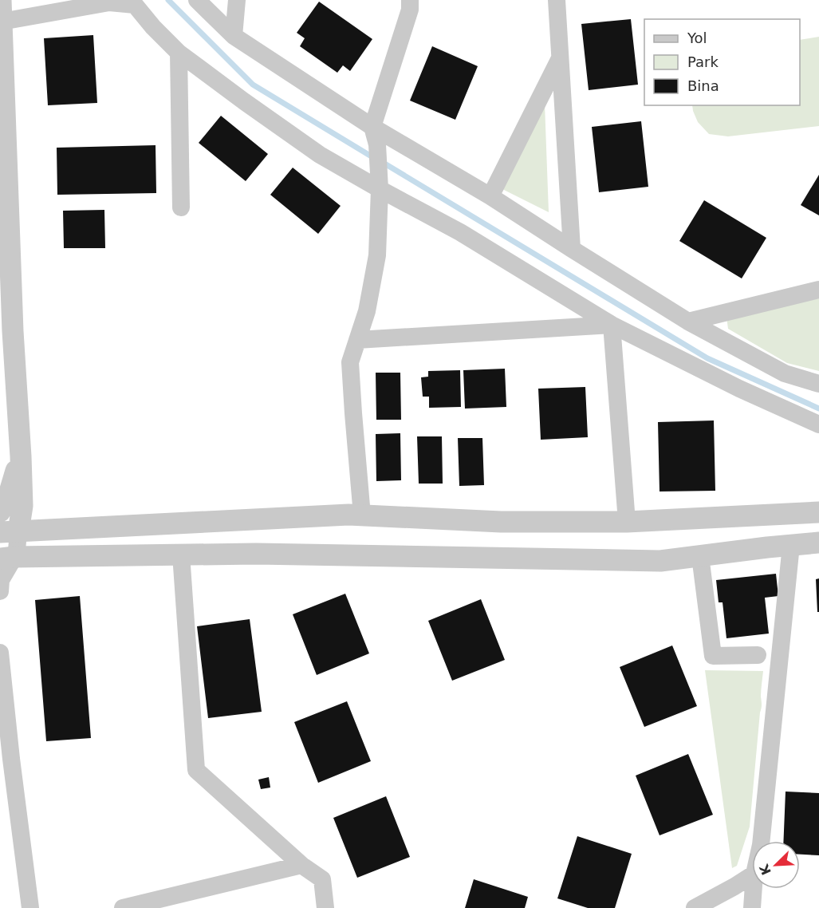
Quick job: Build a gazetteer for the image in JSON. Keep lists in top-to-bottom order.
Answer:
{
  "legend": ["Yol", "Park", "Bina"],
  "north": "bottom left"
}
